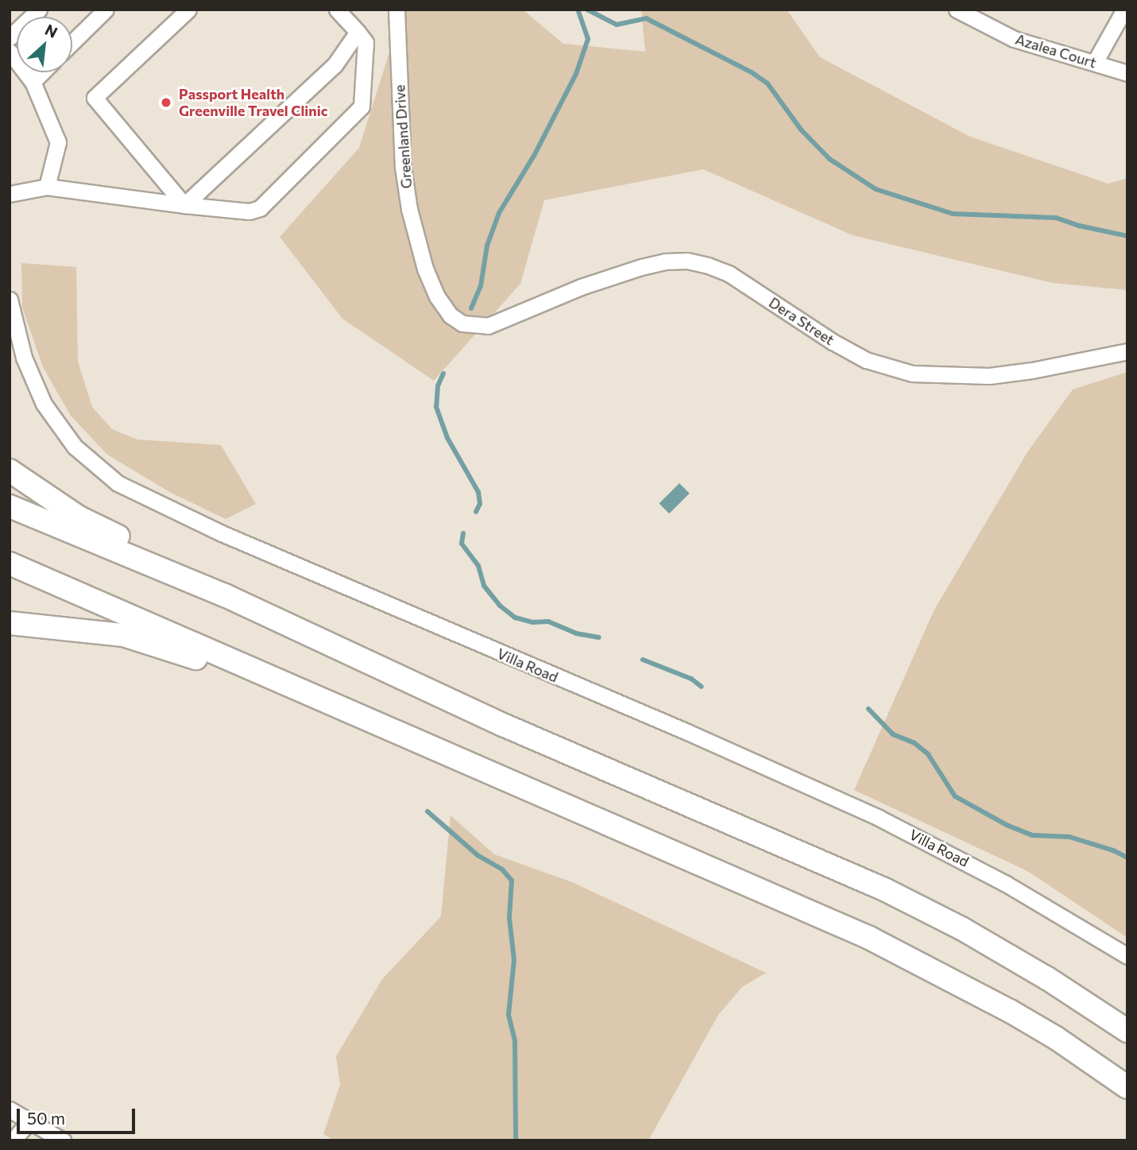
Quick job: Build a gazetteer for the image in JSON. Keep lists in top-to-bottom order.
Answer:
{
  "streets": {
    "street": [
      "Azalea Court",
      "Greenland Drive",
      "Dera Street",
      "Villa Road"
    ]
  },
  "crossings": [
    ["Greenland Drive", "Dera Street"]
  ],
  "places": ["Passport Health Greenville Travel Clinic"],
  "scale_bar": "50 m",
  "north": "top right"
}
